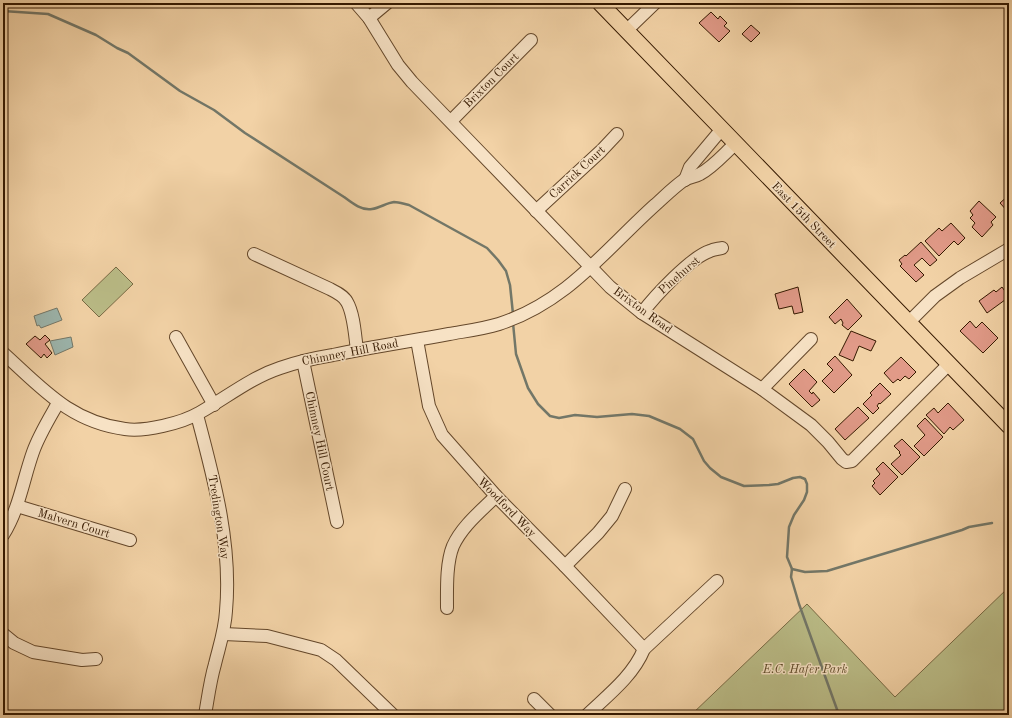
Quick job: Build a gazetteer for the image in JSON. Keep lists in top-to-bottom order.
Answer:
{
  "streets": {
    "main road": ["East 15th Street"],
    "street": [
      "Brixton Court",
      "Carrick Court",
      "Pinehurst",
      "Brixton Road",
      "Chimney Hill Road",
      "Chimney Hill Court",
      "Woodford Way",
      "Tredington Way",
      "Malvern Court"
    ]
  },
  "crossings": [
    ["Brixton Court", "Brixton Road"],
    ["Carrick Court", "Brixton Road"],
    ["East 15th Street", "Brixton Road"],
    ["Pinehurst", "Brixton Road"],
    ["Brixton Road", "Chimney Hill Road"],
    ["Chimney Hill Road", "Chimney Hill Court"],
    ["Chimney Hill Road", "Woodford Way"],
    ["Chimney Hill Road", "Tredington Way"]
  ],
  "parks": ["E.C. Hafer Park"]
}
